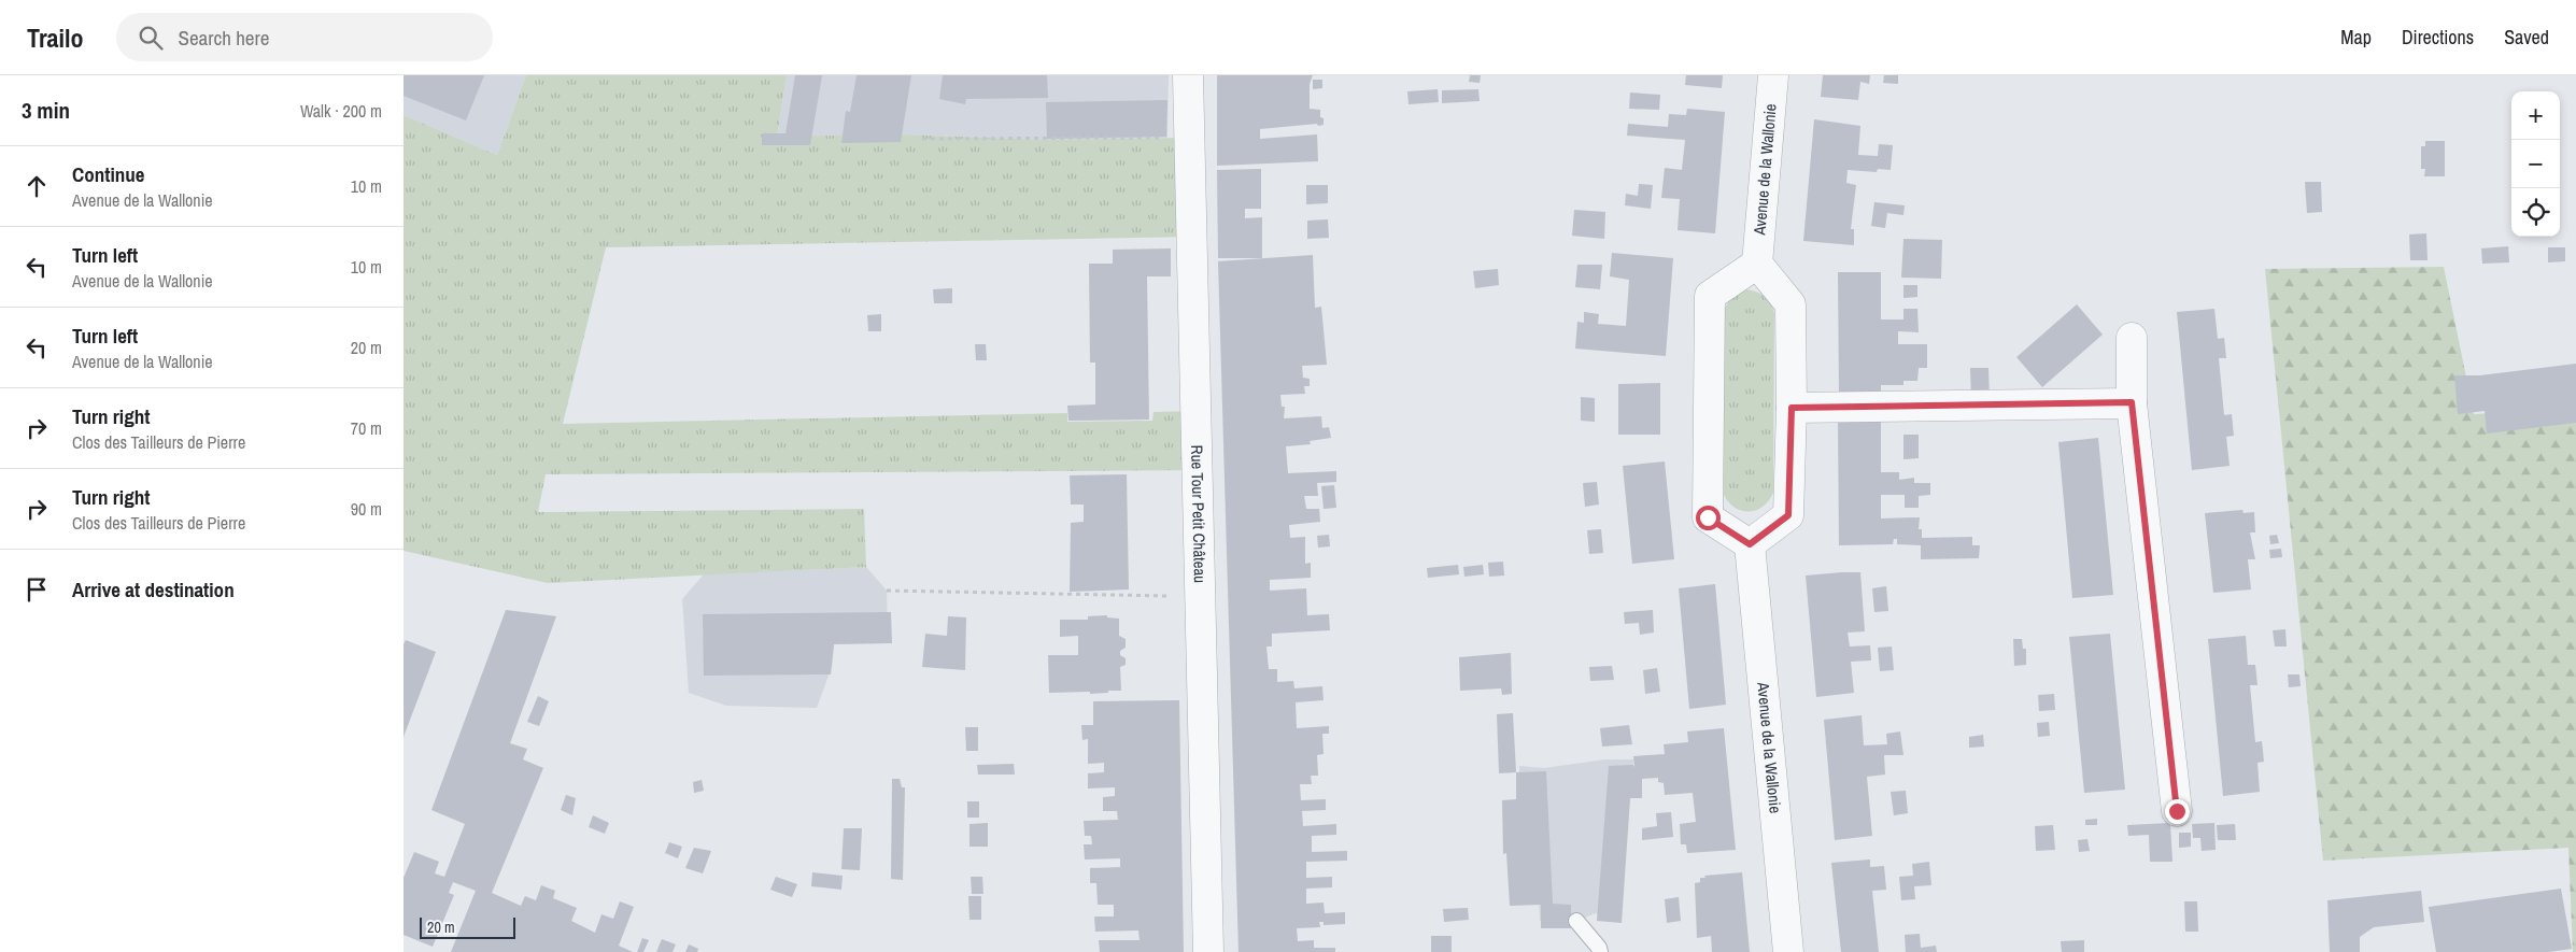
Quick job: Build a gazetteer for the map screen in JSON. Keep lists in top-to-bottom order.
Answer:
{
  "streets": {
    "street": ["Avenue de la Wallonie", "Rue Tour Petit Château"]
  },
  "scale_bar": "20 m",
  "page": {
    "header": "Trailo",
    "search": "Search here",
    "nav": ["Map", "Directions", "Saved"],
    "heading": ["3 min", "Walk · 200 m"],
    "map_buttons": ["+", "−"],
    "list": [
      ["Continue", "Avenue de la Wallonie", "10 m"],
      ["Turn left", "Avenue de la Wallonie", "10 m"],
      ["Turn left", "Avenue de la Wallonie", "20 m"],
      ["Turn right", "Clos des Tailleurs de Pierre", "70 m"],
      ["Turn right", "Clos des Tailleurs de Pierre", "90 m"],
      "Arrive at destination"
    ],
    "scale": "20 m"
  }
}
